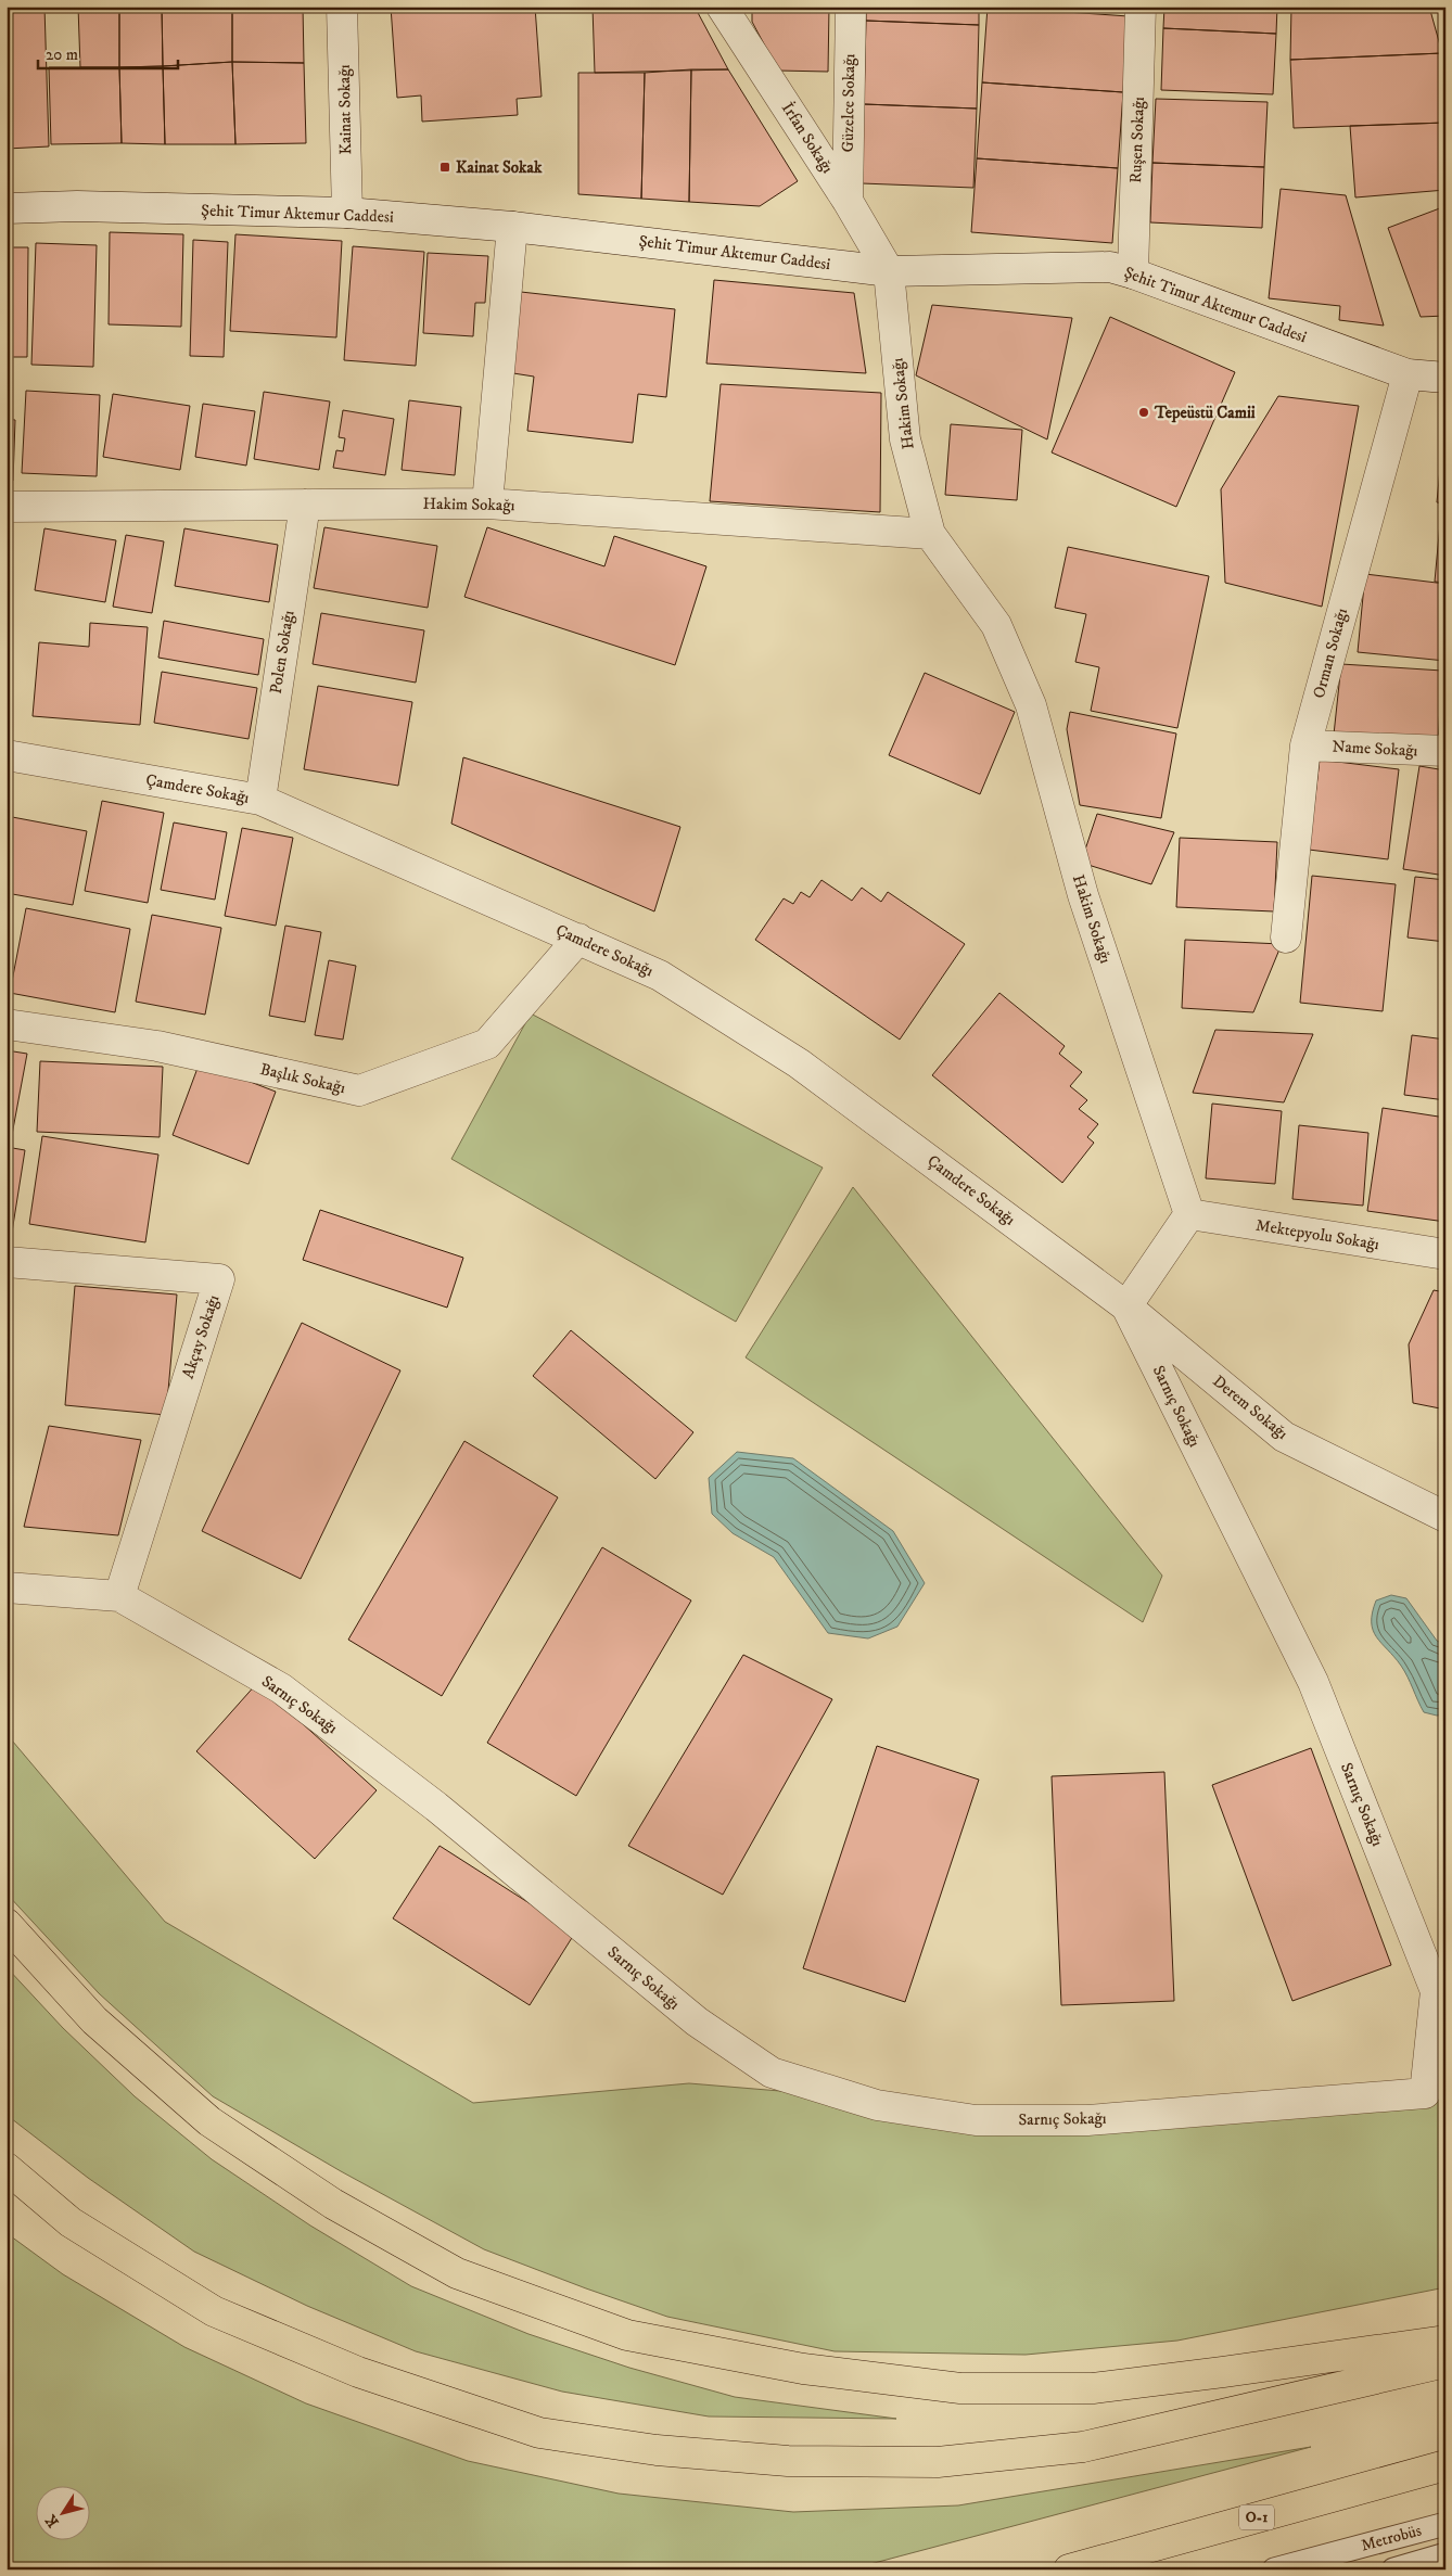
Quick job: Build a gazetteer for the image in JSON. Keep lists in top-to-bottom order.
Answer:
{
  "streets": {
    "highway": ["O-1"],
    "street": [
      "Güzelce Sokağı",
      "Kainat Sokağı",
      "İrfan Sokağı",
      "Ruşen Sokağı",
      "Şehit Timur Aktemur Caddesi",
      "Hakim Sokağı",
      "Polen Sokağı",
      "Orman Sokağı",
      "Name Sokağı",
      "Çamdere Sokağı",
      "Başlık Sokağı",
      "Mektepyolu Sokağı",
      "Akçay Sokağı",
      "Sarnıç Sokağı",
      "Derem Sokağı"
    ],
    "lane": ["Metrobüs"]
  },
  "crossings": [
    ["Güzelce Sokağı", "İrfan Sokağı"],
    ["Kainat Sokağı", "Şehit Timur Aktemur Caddesi"],
    ["İrfan Sokağı", "Şehit Timur Aktemur Caddesi"],
    ["İrfan Sokağı", "Hakim Sokağı"],
    ["Ruşen Sokağı", "Şehit Timur Aktemur Caddesi"],
    ["Şehit Timur Aktemur Caddesi", "Hakim Sokağı"],
    ["Şehit Timur Aktemur Caddesi", "Orman Sokağı"],
    ["Hakim Sokağı", "Polen Sokağı"],
    ["Hakim Sokağı", "Mektepyolu Sokağı"],
    ["Polen Sokağı", "Çamdere Sokağı"],
    ["Orman Sokağı", "Name Sokağı"],
    ["Çamdere Sokağı", "Başlık Sokağı"],
    ["Çamdere Sokağı", "Sarnıç Sokağı"],
    ["Çamdere Sokağı", "Derem Sokağı"],
    ["Akçay Sokağı", "Sarnıç Sokağı"],
    ["Sarnıç Sokağı", "Derem Sokağı"]
  ],
  "places": {
    "transit": ["Kainat Sokak"],
    "other": ["Tepeüstü Camii"]
  },
  "scale_bar": "20 m",
  "north": "bottom left"
}
